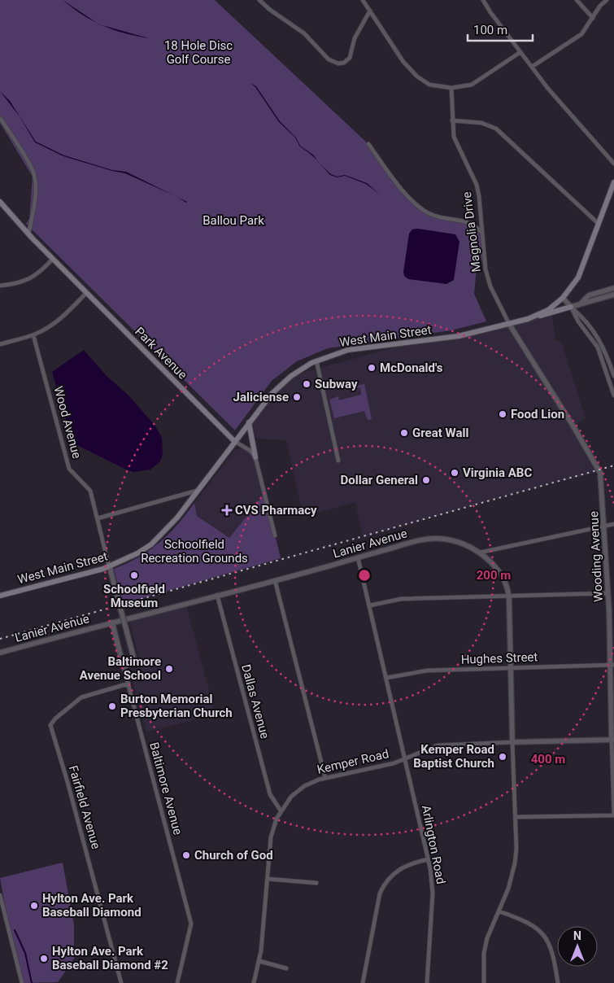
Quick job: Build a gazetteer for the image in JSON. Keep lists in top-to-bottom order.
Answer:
{
  "streets": {
    "main road": ["West Main Street", "Park Avenue"],
    "street": [
      "Magnolia Drive",
      "Wood Avenue",
      "Lanier Avenue",
      "Wooding Avenue",
      "Hughes Street",
      "Dallas Avenue",
      "Kemper Road",
      "Baltimore Avenue",
      "Fairfield Avenue",
      "Arlington Road"
    ]
  },
  "crossings": [
    ["Magnolia Drive", "West Main Street"],
    ["Magnolia Drive", "Wooding Avenue"],
    ["West Main Street", "Park Avenue"],
    ["West Main Street", "Wood Avenue"],
    ["West Main Street", "Wooding Avenue"],
    ["Wood Avenue", "Baltimore Avenue"],
    ["Lanier Avenue", "Hughes Street"],
    ["Lanier Avenue", "Dallas Avenue"],
    ["Lanier Avenue", "Kemper Road"],
    ["Lanier Avenue", "Baltimore Avenue"],
    ["Lanier Avenue", "Arlington Road"],
    ["Wooding Avenue", "Hughes Street"],
    ["Wooding Avenue", "Kemper Road"],
    ["Hughes Street", "Arlington Road"],
    ["Dallas Avenue", "Kemper Road"],
    ["Kemper Road", "Arlington Road"],
    ["Baltimore Avenue", "Fairfield Avenue"]
  ],
  "parks": ["18 Hole Disc Golf Course", "Ballou Park", "Schoolfield Recreation Grounds"],
  "places": {
    "other": [
      "McDonald's",
      "Subway",
      "Jaliciense",
      "Food Lion",
      "Great Wall",
      "Virginia ABC",
      "Dollar General",
      "Schoolfield Museum",
      "Baltimore Avenue School",
      "Burton Memorial Presbyterian Church",
      "Kemper Road Baptist Church",
      "Church of God",
      "Hylton Ave. Park Baseball Diamond",
      "Hylton Ave. Park Baseball Diamond #2"
    ],
    "health": ["CVS Pharmacy"]
  },
  "scale_bar": "100 m",
  "north": "top",
  "rings": ["200 m", "400 m"]
}
